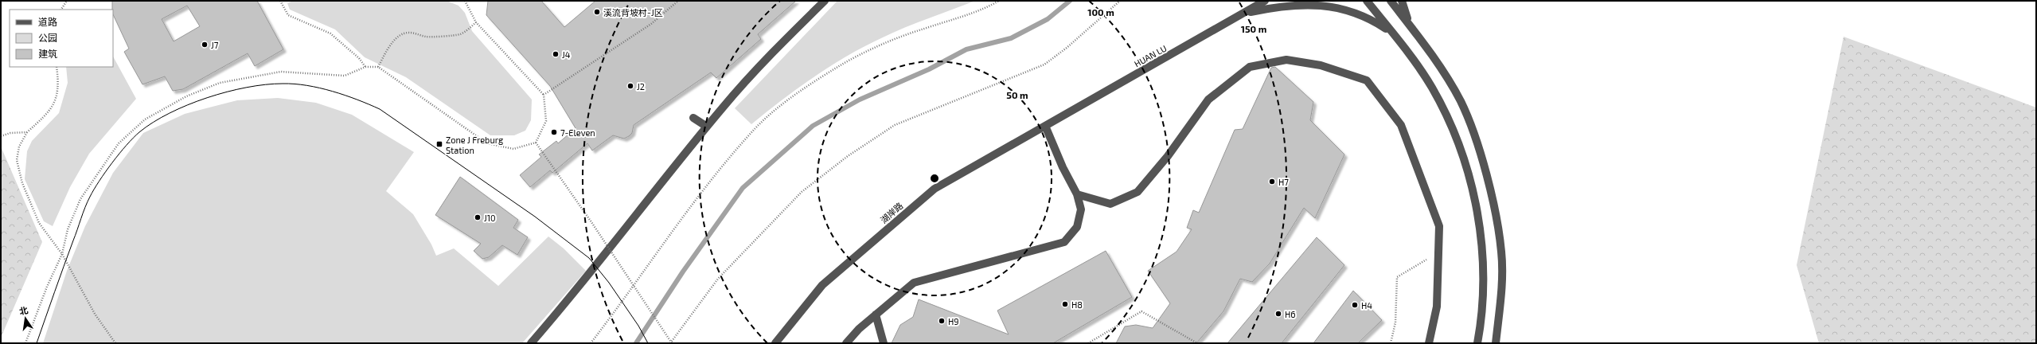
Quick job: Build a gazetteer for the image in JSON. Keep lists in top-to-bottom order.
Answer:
{
  "streets": {
    "street": ["HUAN LU", "湖岸路"]
  },
  "crossings": [
    ["HUAN LU", "湖岸路"]
  ],
  "places": {
    "other": [
      "溪流背坡村-J区",
      "J7",
      "J4",
      "J2",
      "7-Eleven",
      "H7",
      "J10",
      "H8",
      "H4",
      "H6",
      "H9"
    ],
    "transit": ["Zone J Freburg Station"]
  },
  "legend": ["道路", "公园", "建筑"],
  "north": "top",
  "rings": ["100 m", "150 m", "50 m"]
}
